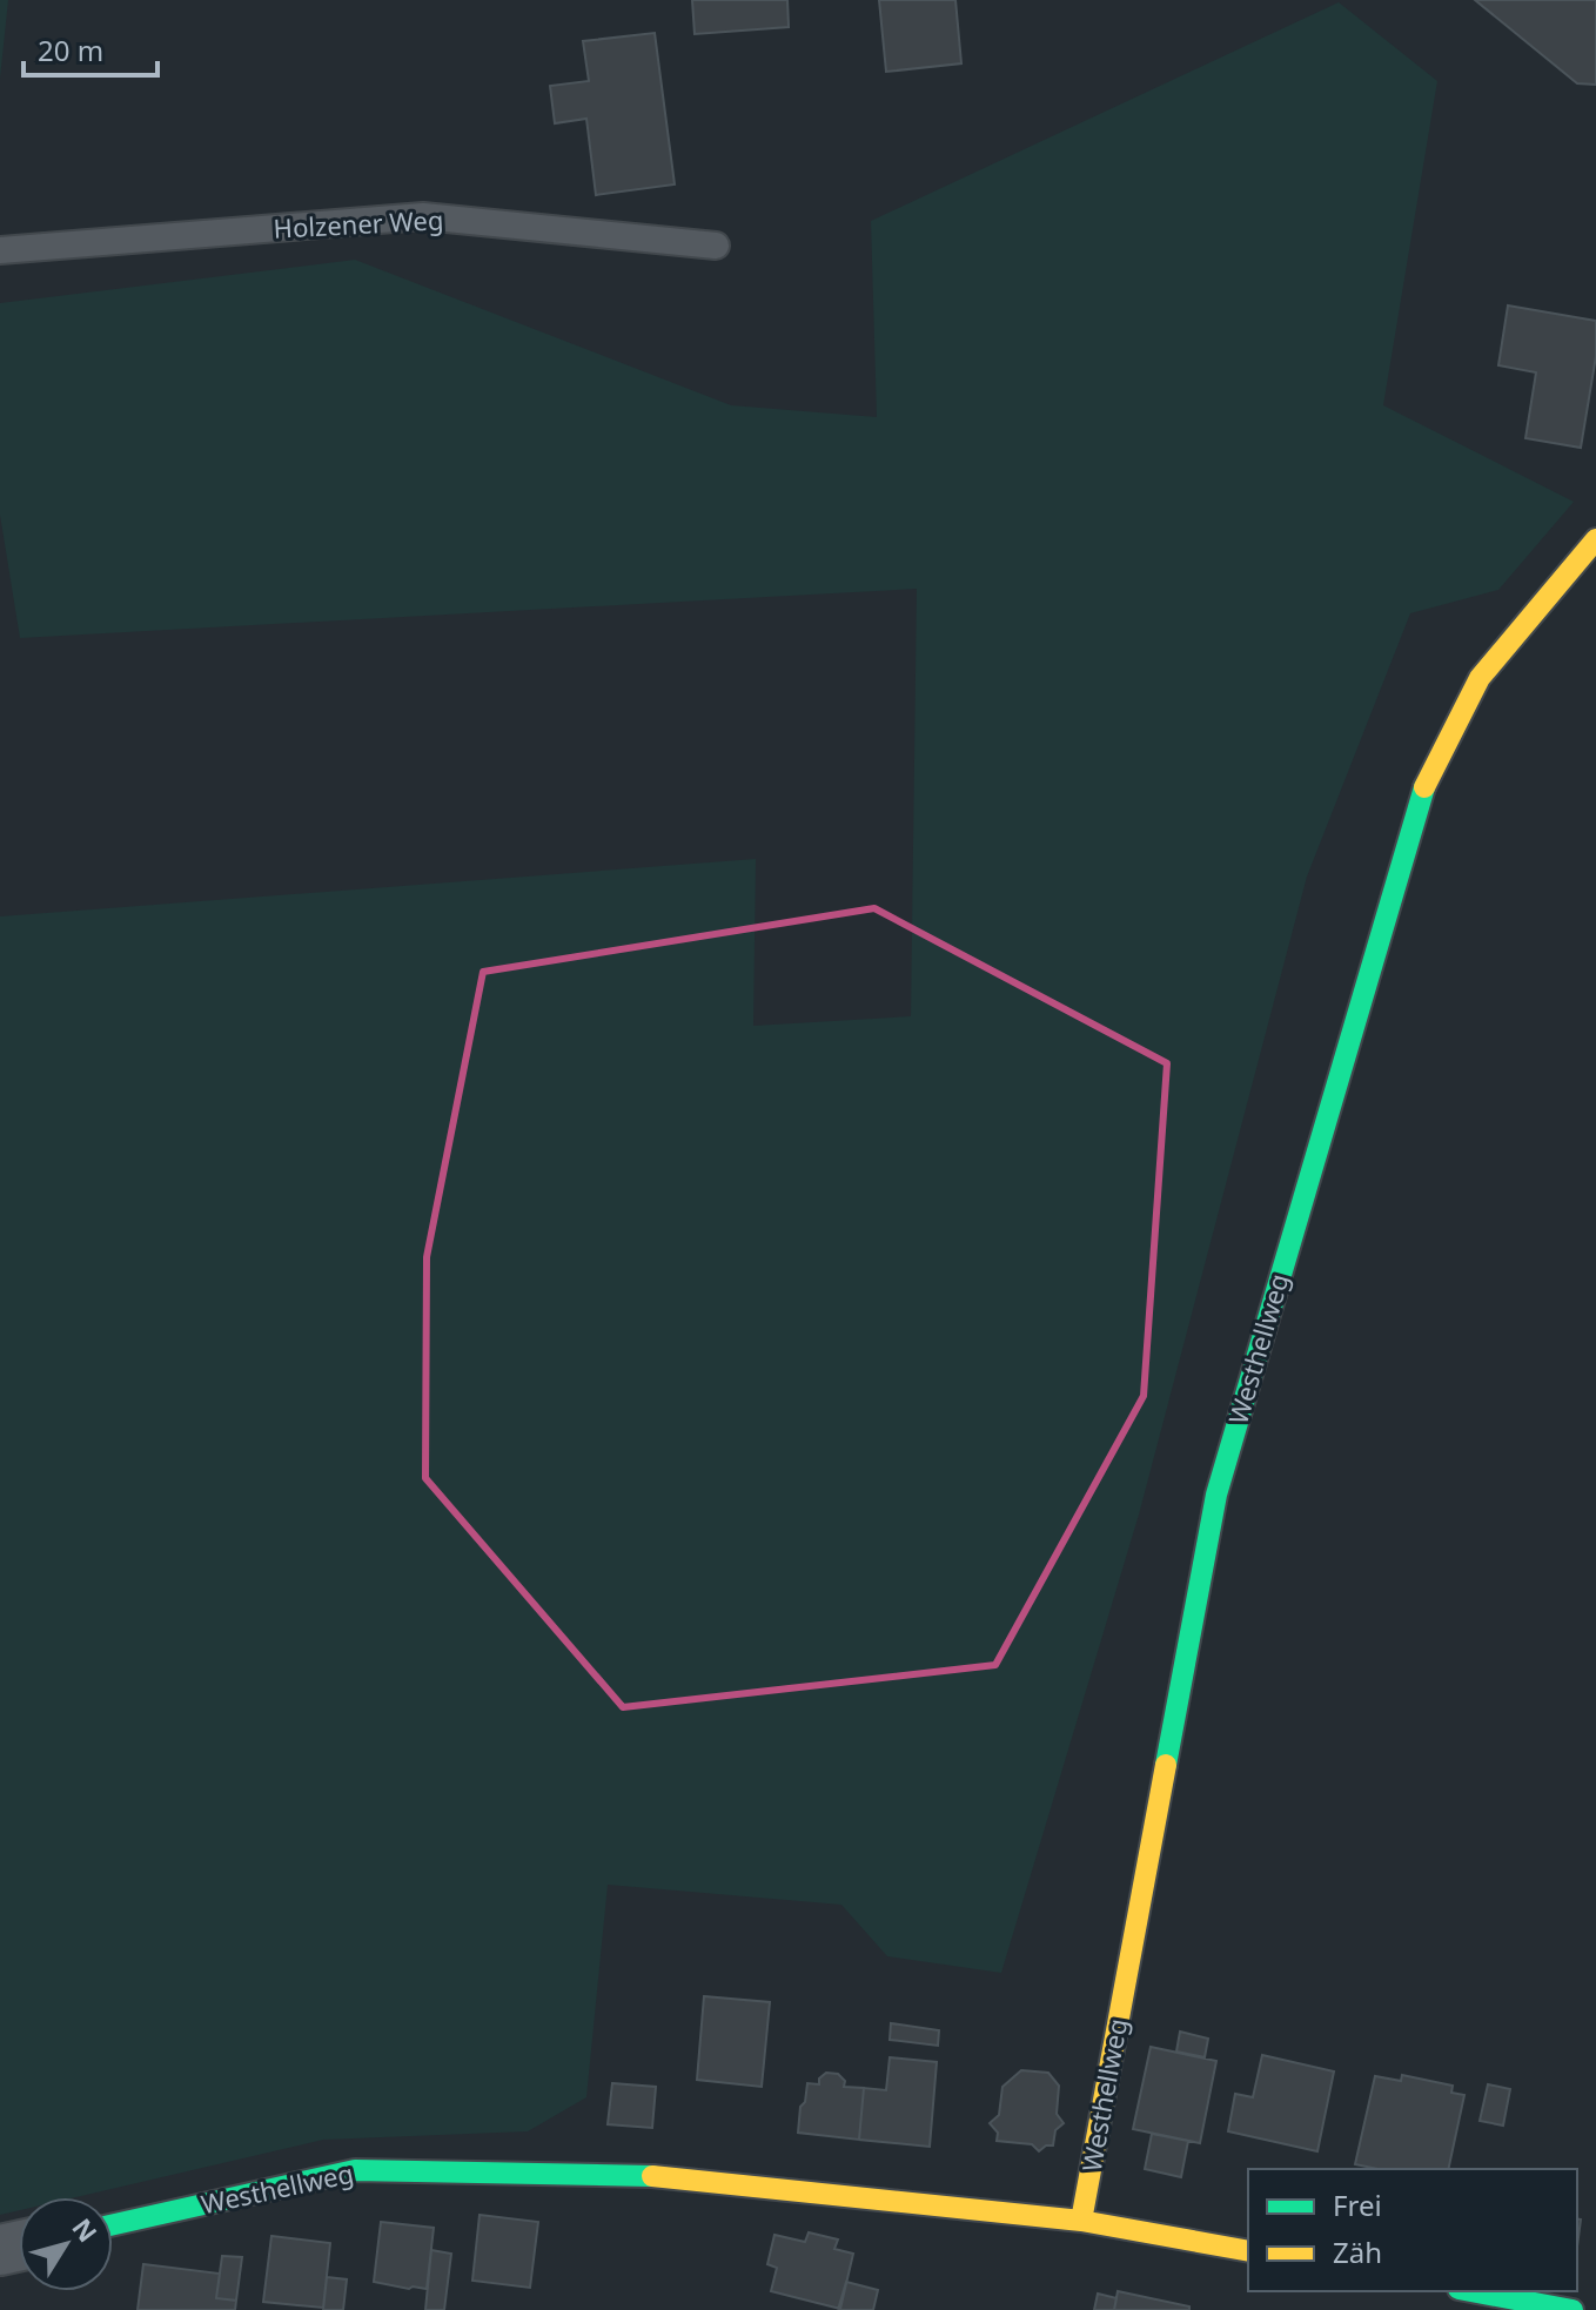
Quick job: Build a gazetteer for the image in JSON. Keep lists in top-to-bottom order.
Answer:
{
  "streets": {
    "street": ["Westhellweg"],
    "lane": ["Holzener Weg"]
  },
  "legend": ["Frei", "Zäh"],
  "scale_bar": "20 m",
  "north": "top right"
}
